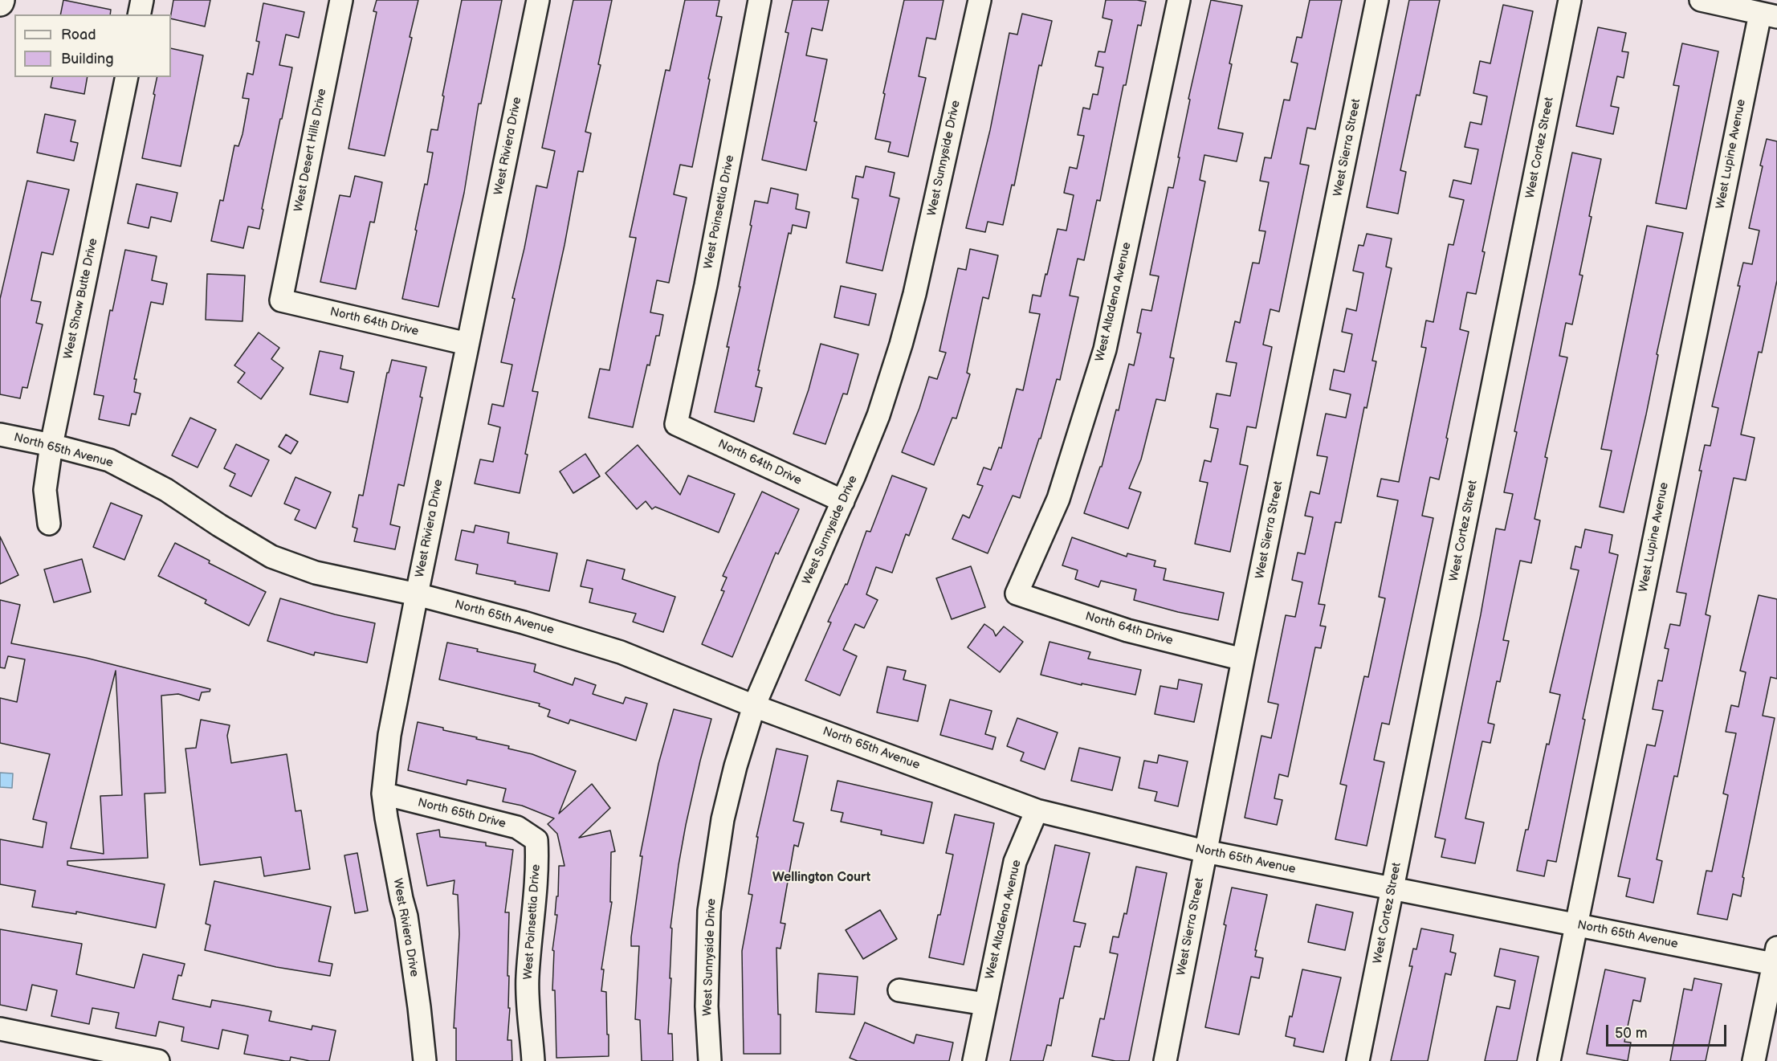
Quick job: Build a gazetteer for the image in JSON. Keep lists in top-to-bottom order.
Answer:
{
  "streets": {
    "street": [
      "West Riviera Drive",
      "West Sierra Street",
      "West Cortez Street",
      "West Desert Hills Drive",
      "West Lupine Avenue",
      "West Sunnyside Drive",
      "West Poinsettia Drive",
      "West Shaw Butte Drive",
      "West Altadena Avenue",
      "North 64th Drive",
      "North 65th Avenue",
      "North 65th Drive"
    ]
  },
  "crossings": [
    ["West Riviera Drive", "North 64th Drive"],
    ["West Riviera Drive", "North 65th Avenue"],
    ["West Riviera Drive", "North 65th Drive"],
    ["West Sierra Street", "North 64th Drive"],
    ["West Sierra Street", "North 65th Avenue"],
    ["West Cortez Street", "North 65th Avenue"],
    ["West Desert Hills Drive", "North 64th Drive"],
    ["West Lupine Avenue", "North 65th Avenue"],
    ["West Sunnyside Drive", "North 64th Drive"],
    ["West Sunnyside Drive", "North 65th Avenue"],
    ["West Poinsettia Drive", "North 64th Drive"],
    ["West Poinsettia Drive", "North 65th Drive"],
    ["West Shaw Butte Drive", "North 65th Avenue"],
    ["West Altadena Avenue", "North 64th Drive"],
    ["West Altadena Avenue", "North 65th Avenue"]
  ],
  "districts": ["Wellington Court"],
  "legend": ["Road", "Building"],
  "scale_bar": "50 m"
}
